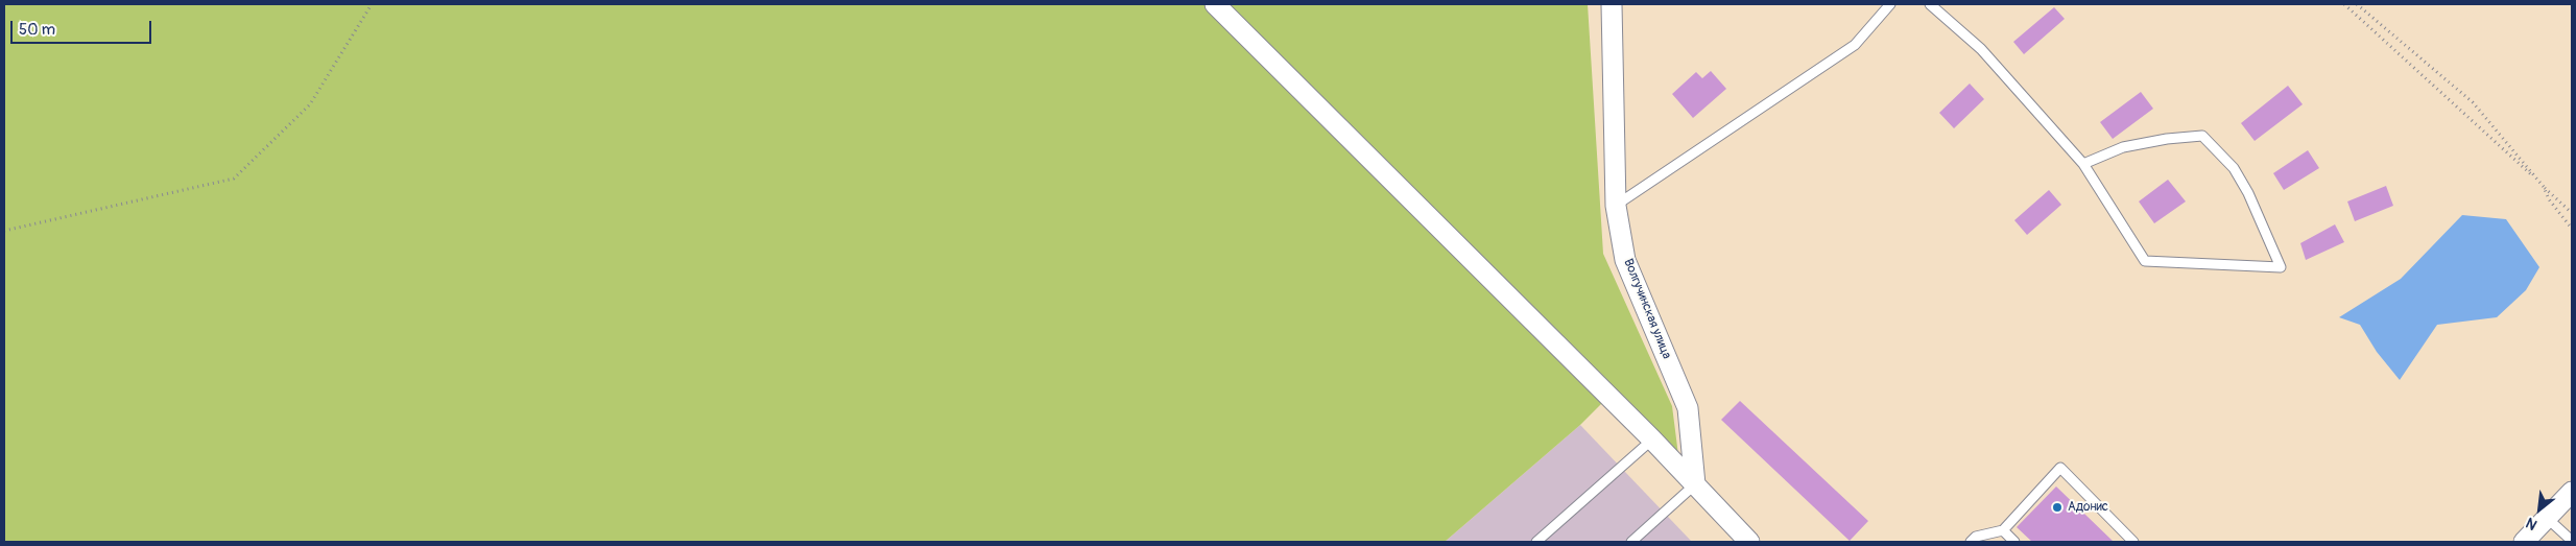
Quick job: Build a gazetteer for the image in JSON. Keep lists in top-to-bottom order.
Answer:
{
  "streets": {
    "street": ["Волгучинская улица"]
  },
  "places": ["Адонис"],
  "scale_bar": "50 m",
  "north": "bottom left"
}
